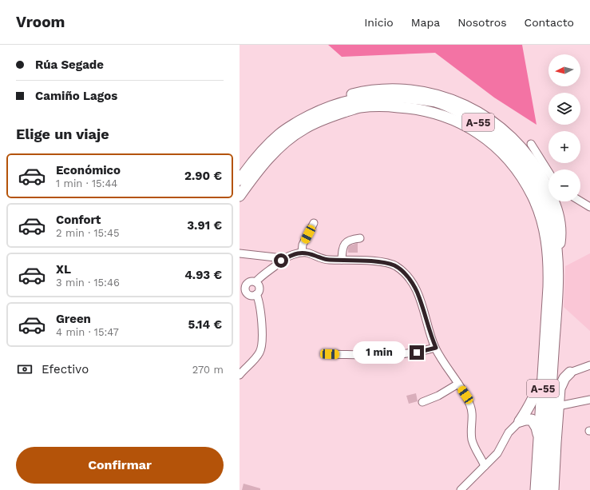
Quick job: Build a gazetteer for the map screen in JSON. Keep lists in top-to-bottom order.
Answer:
{
  "streets": {
    "highway": ["A-55"]
  },
  "north": "left",
  "page": {
    "header": "Vroom",
    "nav": [
      "Inicio",
      "Mapa",
      "Nosotros",
      "Contacto"
    ],
    "banner": ["Rúa Segade", "Camiño Lagos"],
    "map_buttons": ["+", "−"],
    "heading": "Elige un viaje",
    "list": [
      {
        "name": "Económico",
        "note": "1 min · 15:44",
        "value": "2.90 €"
      },
      {
        "name": "Confort",
        "note": "2 min · 15:45",
        "value": "3.91 €"
      },
      {
        "name": "XL",
        "note": "3 min · 15:46",
        "value": "4.93 €"
      },
      {
        "name": "Green",
        "note": "4 min · 15:47",
        "value": "5.14 €"
      }
    ],
    "bubble": "1 min",
    "pay": ["Efectivo", "270 m"],
    "buttons": "Confirmar"
  }
}
